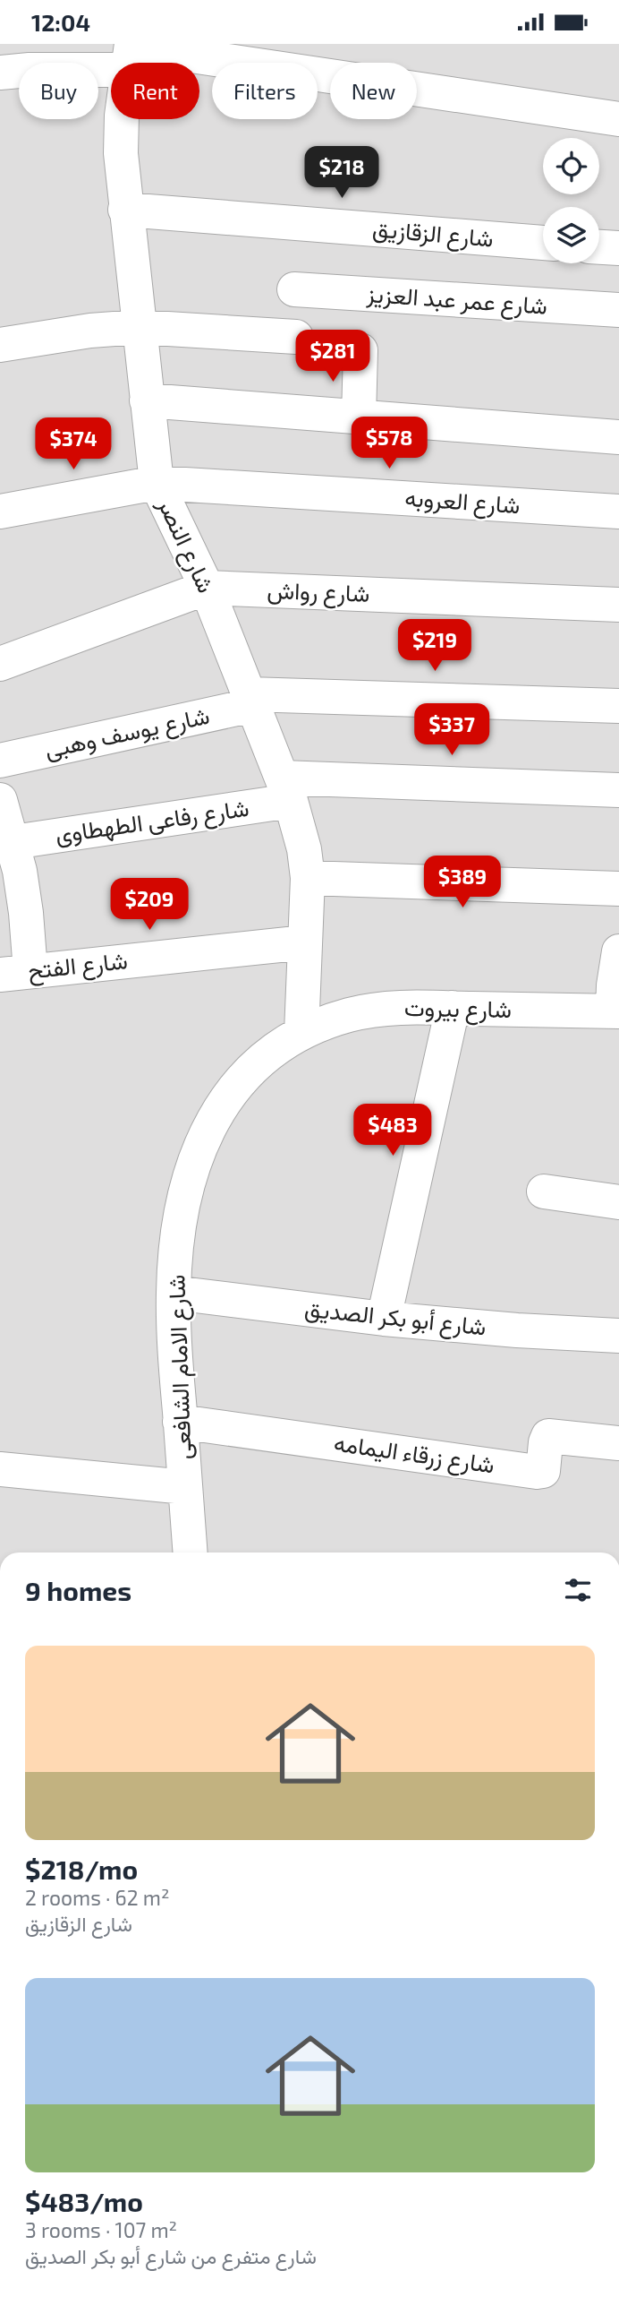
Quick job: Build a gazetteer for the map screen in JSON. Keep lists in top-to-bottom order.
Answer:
{
  "streets": {
    "street": [
      "شارع الزقازيق",
      "شارع عمر عبد العزيز",
      "شارع العروبه",
      "شارع النصر",
      "شارع رواش",
      "شارع يوسف وهبى",
      "شارع رفاعى الطهطاوى",
      "شارع الفتح",
      "شارع بيروت",
      "شارع أبو بكر الصديق",
      "شارع الامام الشافعى",
      "شارع زرقاء اليمامه"
    ]
  },
  "crossings": [
    ["شارع الزقازيق", "شارع النصر"],
    ["شارع العروبه", "شارع النصر"],
    ["شارع النصر", "شارع رواش"],
    ["شارع النصر", "شارع يوسف وهبى"],
    ["شارع النصر", "شارع رفاعى الطهطاوى"],
    ["شارع النصر", "شارع الفتح"],
    ["شارع النصر", "شارع بيروت"],
    ["شارع النصر", "شارع الامام الشافعى"],
    ["شارع بيروت", "شارع الامام الشافعى"],
    ["شارع أبو بكر الصديق", "شارع الامام الشافعى"],
    ["شارع الامام الشافعى", "شارع زرقاء اليمامه"]
  ],
  "page": {
    "status": "12:04",
    "chip": [
      "Buy",
      "Rent",
      "Filters",
      "New"
    ],
    "price": [
      "$218",
      "$281",
      "$578",
      "$374",
      "$219",
      "$337",
      "$389",
      "$209",
      "$483"
    ],
    "heading": "9 homes",
    "list": [
      {
        "name": "$218/mo",
        "note": "2 rooms · 62 m² · شارع الزقازيق"
      },
      {
        "name": "$483/mo",
        "note": "3 rooms · 107 m² · شارع متفرع من شارع أبو بكر الصديق"
      }
    ]
  }
}
